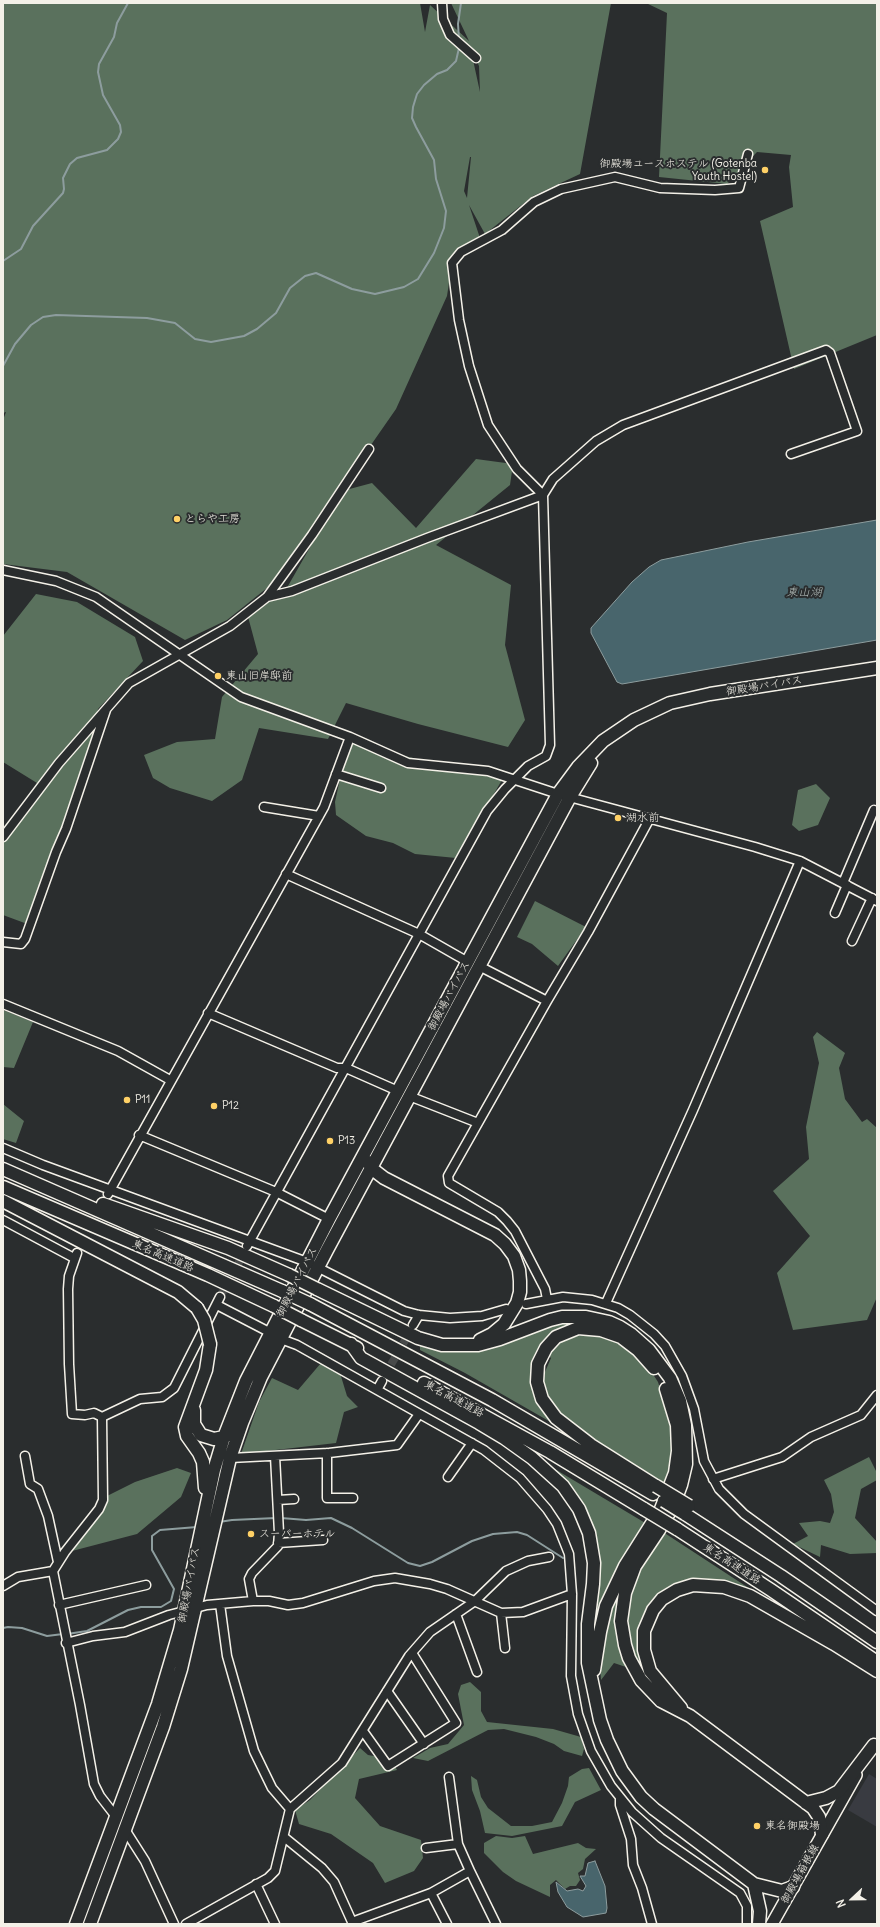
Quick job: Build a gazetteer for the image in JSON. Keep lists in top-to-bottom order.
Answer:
{
  "streets": {
    "highway": ["御殿場バイパス", "東名高速道路"],
    "main road": ["御殿場箱根線"]
  },
  "water": ["東山湖"],
  "places": [
    "御殿場ユースホステル (Gotenba Youth Hostel)",
    "とらや工房",
    "東山旧岸邸前",
    "湖水前",
    "P11",
    "P12",
    "P13",
    "スーパーホテル",
    "東名御殿場"
  ],
  "north": "left"
}
